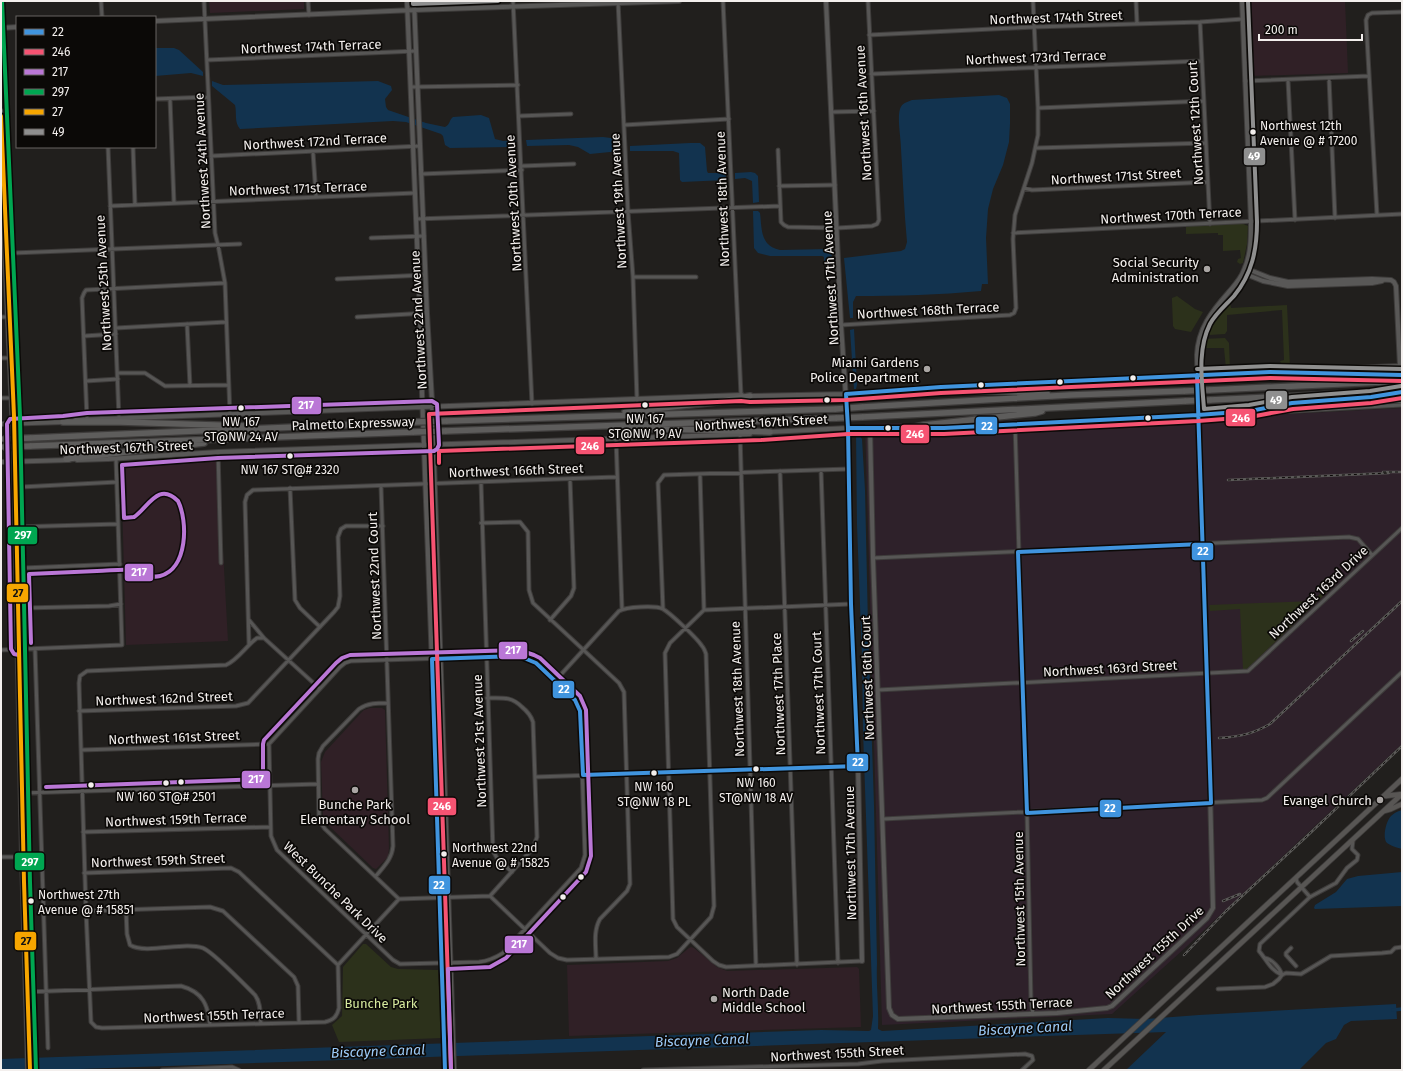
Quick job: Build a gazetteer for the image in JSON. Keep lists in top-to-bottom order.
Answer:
{
  "streets": {
    "highway": ["Palmetto Expressway"],
    "street": [
      "Northwest 174th Street",
      "Northwest 174th Terrace",
      "Northwest 173rd Terrace",
      "Northwest 16th Avenue",
      "Northwest 12th Court",
      "Northwest 172nd Terrace",
      "Northwest 24th Avenue",
      "Northwest 171st Street",
      "Northwest 171st Terrace",
      "Northwest 18th Avenue",
      "Northwest 19th Avenue",
      "Northwest 20th Avenue",
      "Northwest 170th Terrace",
      "Northwest 17th Avenue",
      "Northwest 25th Avenue",
      "Northwest 168th Terrace",
      "Northwest 22nd Avenue",
      "Northwest 167th Street",
      "Northwest 166th Street",
      "Northwest 22nd Court",
      "Northwest 163rd Drive",
      "Northwest 163rd Street",
      "Northwest 16th Court",
      "Northwest 17th Court",
      "Northwest 17th Place",
      "Northwest 162nd Street",
      "Northwest 161st Street",
      "Northwest 21st Avenue",
      "Northwest 159th Terrace",
      "Northwest 159th Street",
      "West Bunche Park Drive",
      "Northwest 15th Avenue",
      "Northwest 155th Drive",
      "Northwest 155th Terrace",
      "Northwest 155th Street"
    ]
  },
  "crossings": [
    ["Northwest 174th Street", "Northwest 16th Avenue"],
    ["Northwest 174th Street", "Northwest 12th Court"],
    ["Northwest 174th Terrace", "Northwest 24th Avenue"],
    ["Northwest 174th Terrace", "Northwest 22nd Avenue"],
    ["Northwest 173rd Terrace", "Northwest 16th Avenue"],
    ["Northwest 173rd Terrace", "Northwest 12th Court"],
    ["Northwest 16th Avenue", "Northwest 17th Avenue"],
    ["Northwest 12th Court", "Northwest 171st Street"],
    ["Northwest 12th Court", "Northwest 170th Terrace"],
    ["Northwest 172nd Terrace", "Northwest 24th Avenue"],
    ["Northwest 172nd Terrace", "Northwest 22nd Avenue"],
    ["Northwest 24th Avenue", "Northwest 171st Terrace"],
    ["Northwest 24th Avenue", "Northwest 167th Street"],
    ["Northwest 171st Terrace", "Northwest 25th Avenue"],
    ["Northwest 171st Terrace", "Northwest 22nd Avenue"],
    ["Northwest 18th Avenue", "Northwest 167th Street"],
    ["Northwest 19th Avenue", "Northwest 167th Street"],
    ["Northwest 20th Avenue", "Northwest 167th Street"],
    ["Northwest 170th Terrace", "Northwest 168th Terrace"],
    ["Northwest 17th Avenue", "Northwest 168th Terrace"],
    ["Northwest 17th Avenue", "Northwest 167th Street"],
    ["Northwest 25th Avenue", "Northwest 167th Street"],
    ["Northwest 22nd Avenue", "Northwest 167th Street"],
    ["Northwest 22nd Avenue", "Northwest 166th Street"],
    ["Northwest 22nd Avenue", "West Bunche Park Drive"],
    ["Northwest 167th Street", "Northwest 16th Court"],
    ["Northwest 167th Street", "Northwest 15th Avenue"],
    ["Northwest 166th Street", "Northwest 22nd Court"],
    ["Northwest 166th Street", "Northwest 21st Avenue"],
    ["Northwest 22nd Court", "Northwest 162nd Street"],
    ["Northwest 163rd Drive", "Northwest 163rd Street"],
    ["Northwest 163rd Street", "Northwest 16th Court"],
    ["Northwest 163rd Street", "Northwest 15th Avenue"],
    ["Northwest 16th Court", "Northwest 155th Terrace"],
    ["Northwest 161st Street", "West Bunche Park Drive"],
    ["Northwest 21st Avenue", "West Bunche Park Drive"],
    ["Northwest 159th Terrace", "West Bunche Park Drive"],
    ["Northwest 159th Street", "Northwest 155th Terrace"],
    ["Northwest 15th Avenue", "Northwest 155th Terrace"],
    ["Northwest 155th Drive", "Northwest 155th Terrace"]
  ],
  "water": ["Biscayne Canal"],
  "parks": ["Bunche Park"],
  "places": [
    "Northwest 12th Avenue @ # 17200",
    "Social Security Administration",
    "Miami Gardens Police Department",
    "NW 167 ST@NW 19 AV",
    "NW 167 ST@NW 24 AV",
    "NW 167 ST@# 2320",
    "NW 160 ST@NW 18 AV",
    "NW 160 ST@NW 18 PL",
    "NW 160 ST@# 2501",
    "Bunche Park Elementary School",
    "Evangel Church",
    "Northwest 22nd Avenue @ # 15825",
    "Northwest 27th Avenue @ # 15851",
    "North Dade Middle School"
  ],
  "lines": [
    "transit line 297",
    "transit line 49",
    "transit line 27",
    "transit line 22",
    "transit line 246",
    "transit line 217"
  ],
  "legend": [
    "22",
    "246",
    "217",
    "297",
    "27",
    "49"
  ],
  "scale_bar": "200 m"
}
